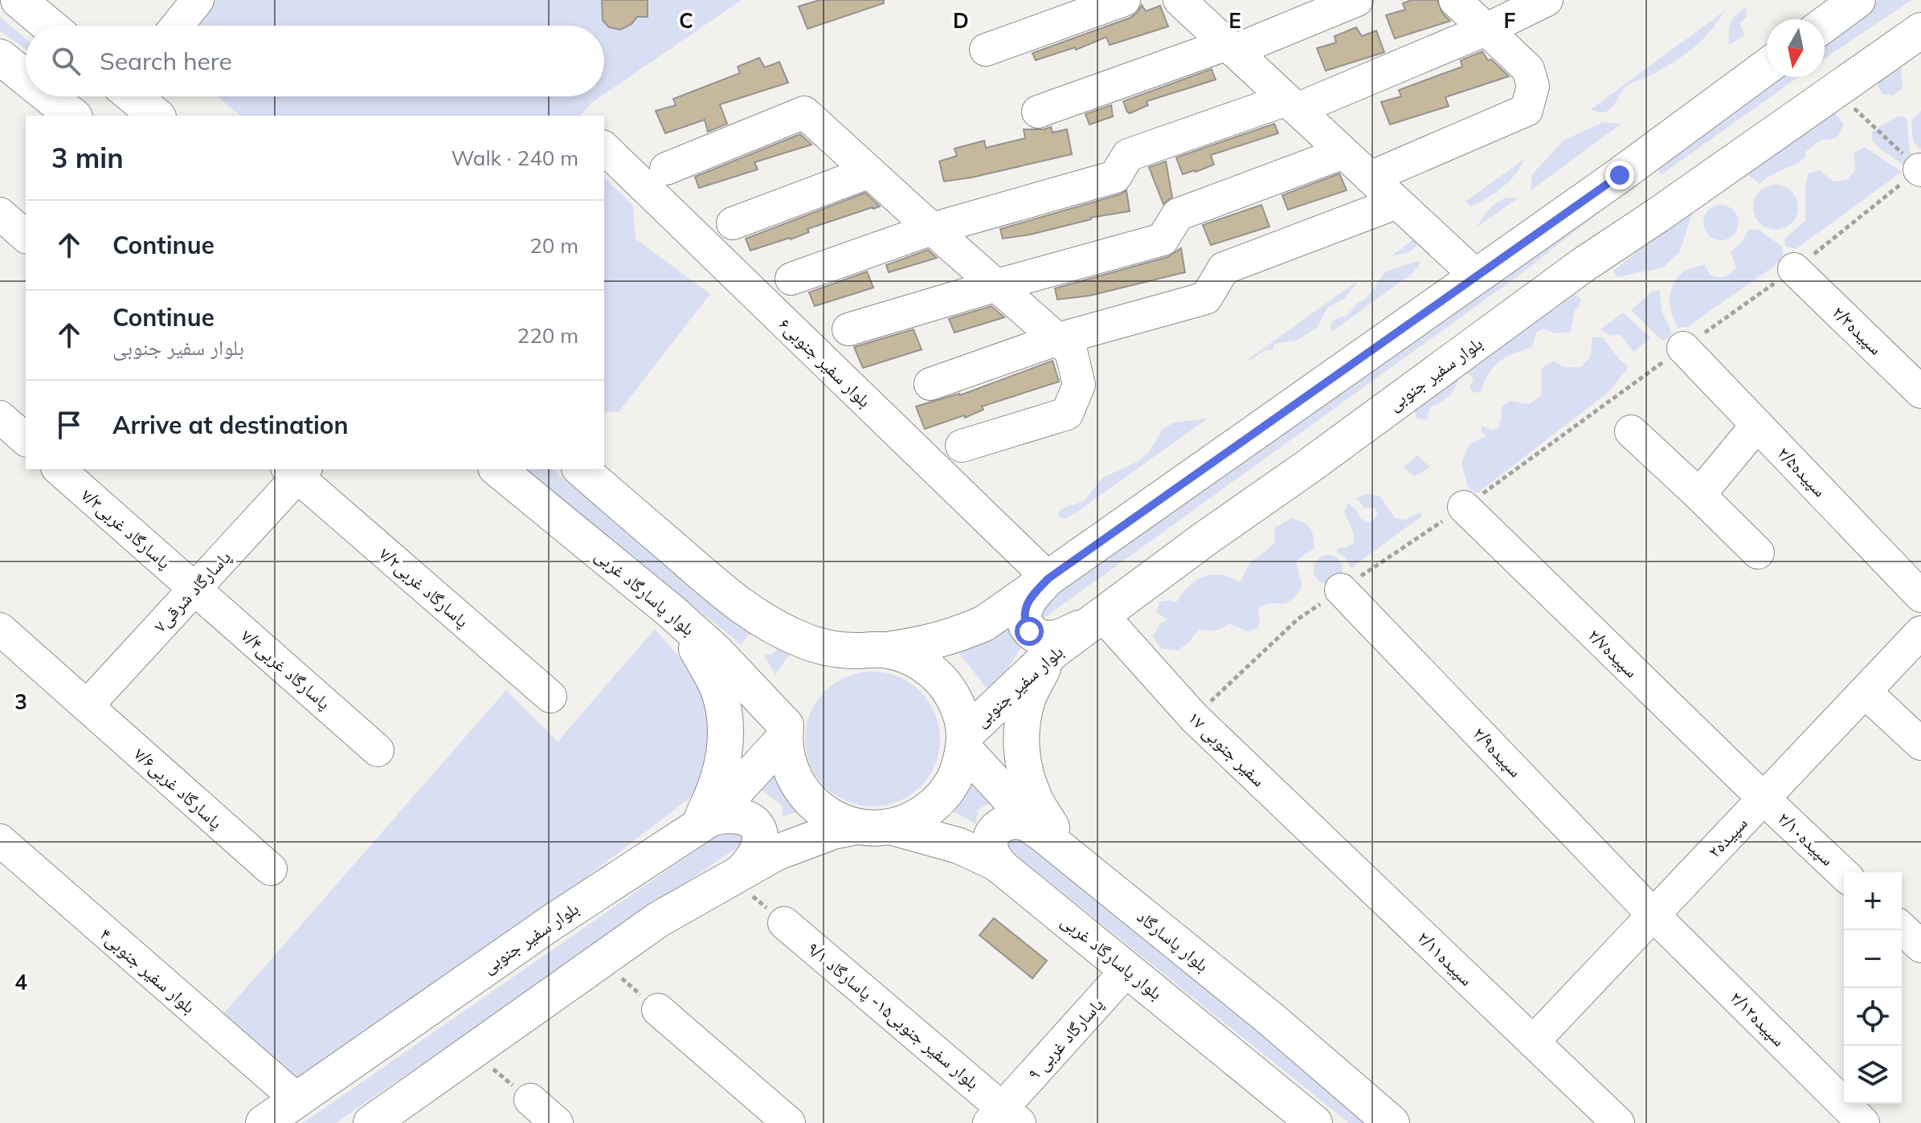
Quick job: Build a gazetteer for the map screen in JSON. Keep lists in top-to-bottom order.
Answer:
{
  "streets": {
    "main road": ["بلوار سفیر جنوبی", "بلوار پاسارگاد غربی", "بلوار پاسارگاد"],
    "street": [
      "سپیده۲/۳",
      "بلوار سفیر جنوبی۶",
      "سپیده۲/۵",
      "پاسارگاد غربی۷/۳",
      "پاسارگاد غربی۷/۲",
      "پاسارگاد شرقی۷",
      "سپیده۲/۷",
      "پاسارگاد غربی۷/۴",
      "سفیر جنوبی ۱۷",
      "سپیده۲/۹",
      "پاسارگاد غربی۷/۶",
      "سپیده۲",
      "سپیده۲/۱۰",
      "سپیده۲/۱۱",
      "بلوار سفیر جنوبی۴",
      "بلوار سفیر جنوبی۱۵- پاسارگاد ۹/۱",
      "سپیده۲/۱۲",
      "پاسارگاد غربی ۹"
    ]
  },
  "crossings": [
    ["بلوار سفیر جنوبی", "بلوار پاسارگاد غربی"],
    ["بلوار سفیر جنوبی", "سفیر جنوبی ۱۷"],
    ["بلوار سفیر جنوبی", "بلوار پاسارگاد"],
    ["بلوار سفیر جنوبی", "بلوار سفیر جنوبی۴"],
    ["پاسارگاد غربی۷/۳", "پاسارگاد شرقی۷"],
    ["پاسارگاد غربی۷/۳", "پاسارگاد غربی۷/۴"],
    ["پاسارگاد غربی۷/۲", "پاسارگاد شرقی۷"],
    ["پاسارگاد شرقی۷", "پاسارگاد غربی۷/۴"],
    ["پاسارگاد شرقی۷", "پاسارگاد غربی۷/۶"],
    ["بلوار پاسارگاد غربی", "پاسارگاد غربی ۹"],
    ["سپیده۲/۷", "سپیده۲"],
    ["سپیده۲/۷", "سپیده۲/۱۰"],
    ["سفیر جنوبی ۱۷", "سپیده۲/۱۱"],
    ["سپیده۲/۹", "سپیده۲"],
    ["سپیده۲/۹", "سپیده۲/۱۲"],
    ["سپیده۲", "سپیده۲/۱۰"],
    ["سپیده۲", "سپیده۲/۱۱"],
    ["سپیده۲", "سپیده۲/۱۲"],
    ["بلوار سفیر جنوبی۱۵- پاسارگاد ۹/۱", "پاسارگاد غربی ۹"]
  ],
  "north": "bottom",
  "page": {
    "search": "Search here",
    "heading": ["3 min", "Walk · 240 m"],
    "list": [
      ["Continue", "20 m"],
      ["Continue", "بلوار سفیر جنوبی", "220 m"],
      "Arrive at destination"
    ],
    "map_buttons": ["+", "−"]
  },
  "grid": {
    "columns": [
      "C",
      "D",
      "E",
      "F"
    ],
    "rows": ["3", "4"]
  }
}
